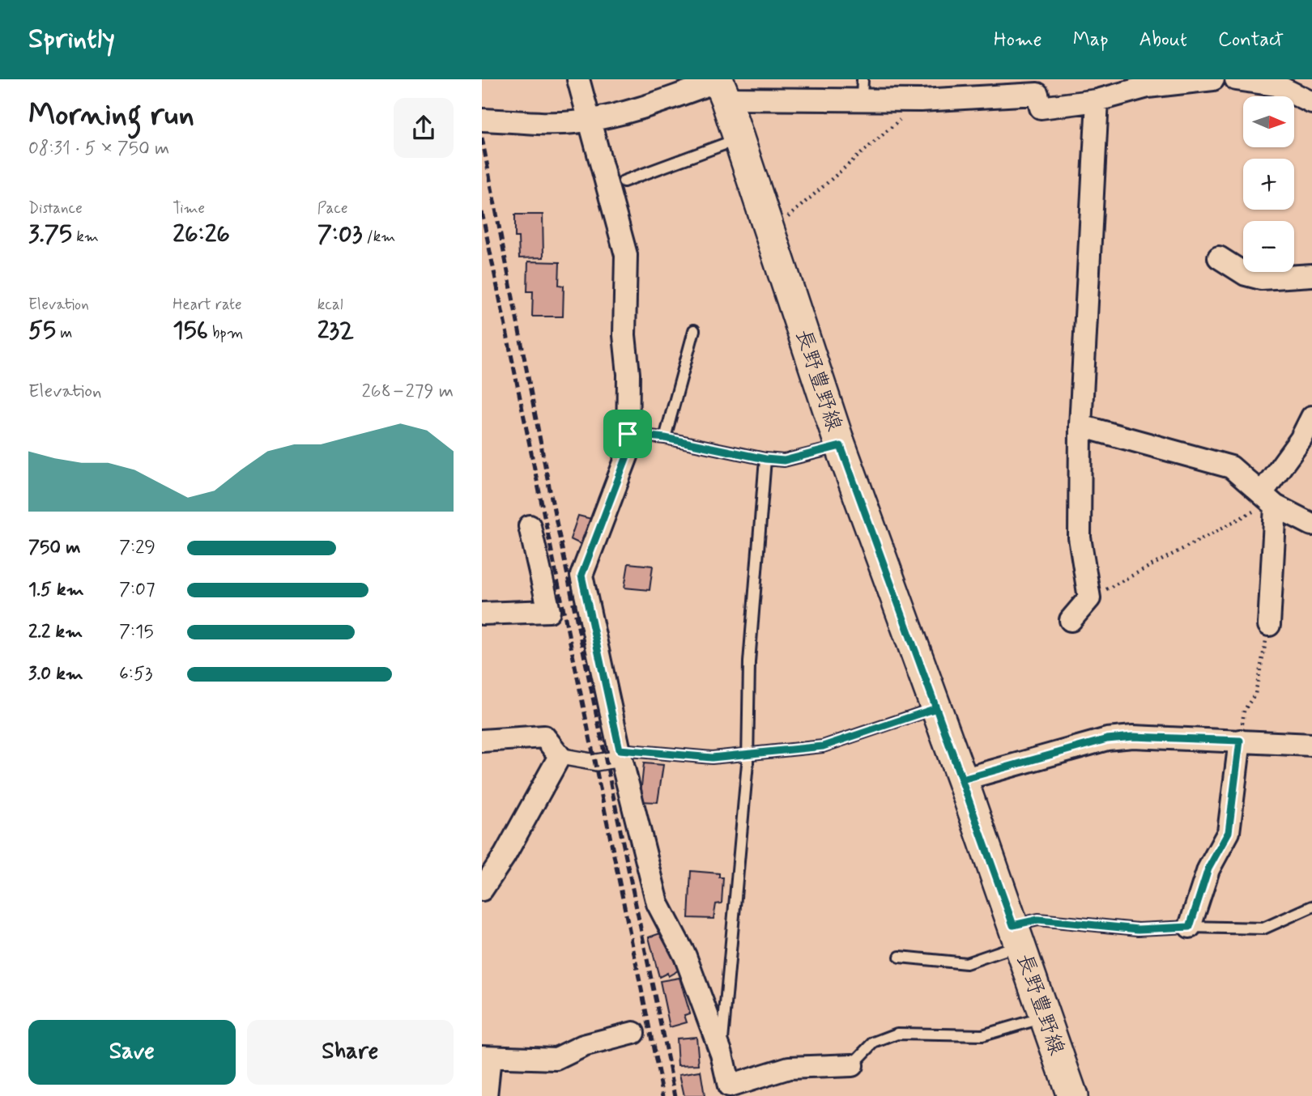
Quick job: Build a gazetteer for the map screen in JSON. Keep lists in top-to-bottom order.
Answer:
{
  "streets": {
    "main road": ["長野豊野線"]
  },
  "north": "right",
  "page": {
    "header": "Sprintly",
    "nav": [
      "Home",
      "Map",
      "About",
      "Contact"
    ],
    "heading": ["Morning run", "08:31 · 5 × 750 m"],
    "map_buttons": ["+", "−"],
    "stats": [
      ["Distance", "3.75 km"],
      ["Time", "26:26"],
      ["Pace", "7:03 /km"],
      ["Elevation", "55 m"],
      ["Heart rate", "156 bpm"],
      ["kcal", "232"]
    ],
    "chart": ["Elevation", "268–279 m"],
    "list": [
      {
        "name": "750 m",
        "note": "7:29"
      },
      {
        "name": "1.5 km",
        "note": "7:07"
      },
      {
        "name": "2.2 km",
        "note": "7:15"
      },
      {
        "name": "3.0 km",
        "note": "6:53"
      }
    ],
    "buttons": ["Save", "Share"]
  }
}
